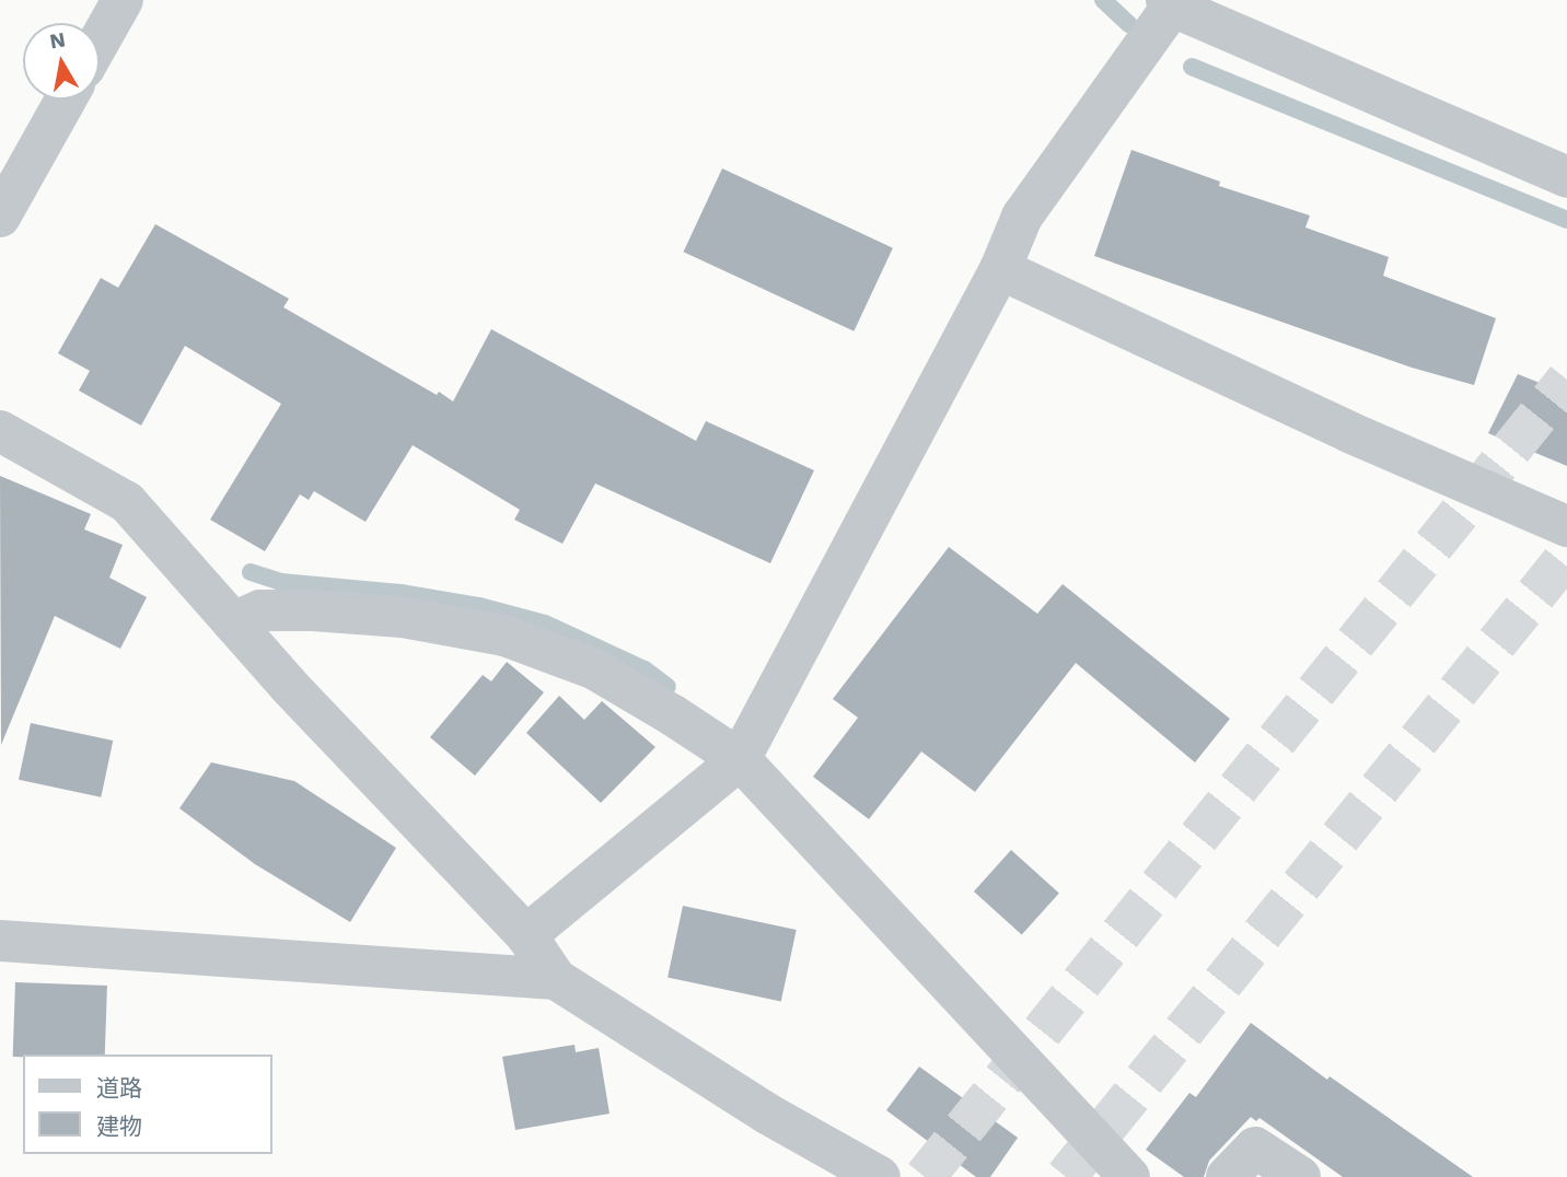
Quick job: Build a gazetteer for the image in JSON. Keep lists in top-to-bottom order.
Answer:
{
  "legend": ["道路", "建物"],
  "north": "top"
}
